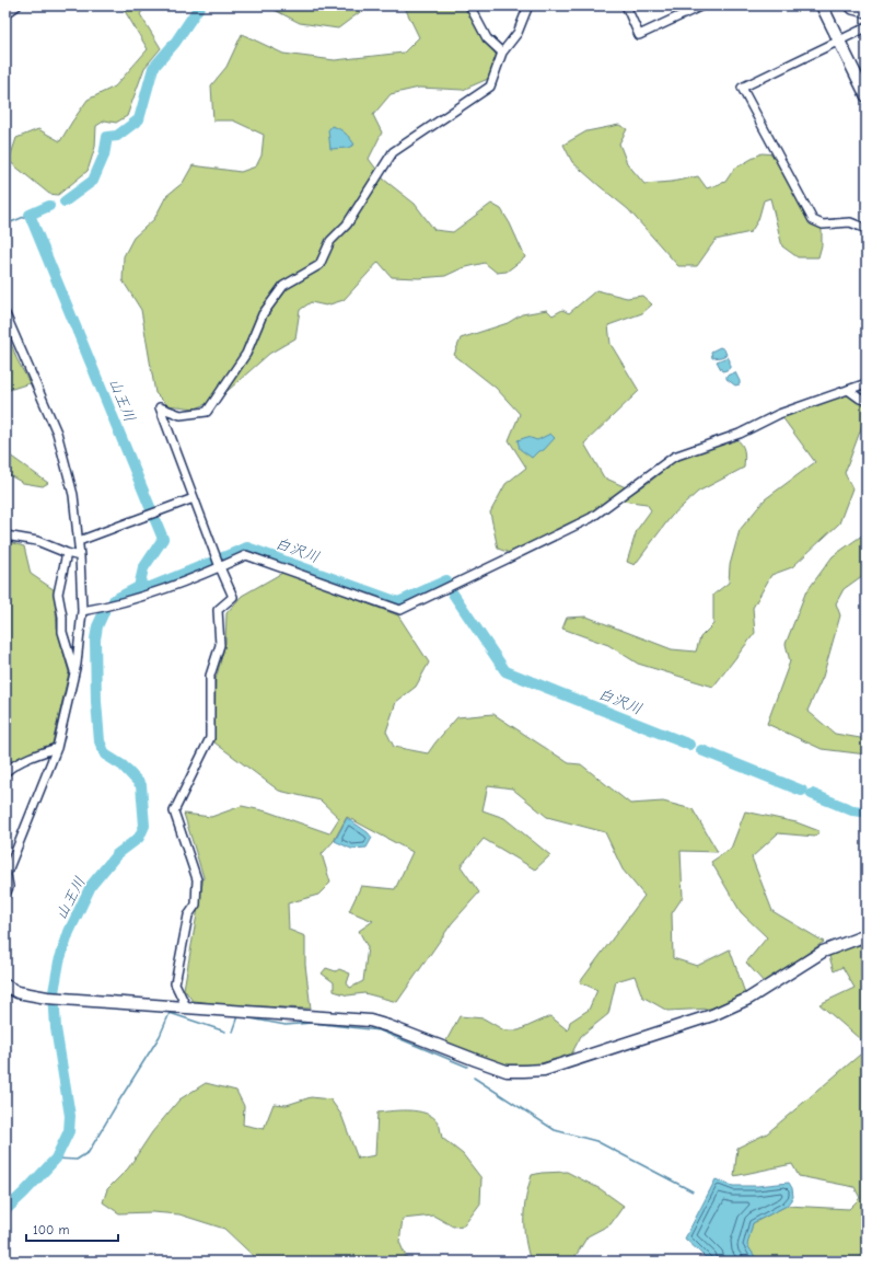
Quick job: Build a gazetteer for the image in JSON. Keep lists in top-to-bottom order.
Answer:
{
  "water": ["山王川", "白沢川"],
  "scale_bar": "100 m"
}
